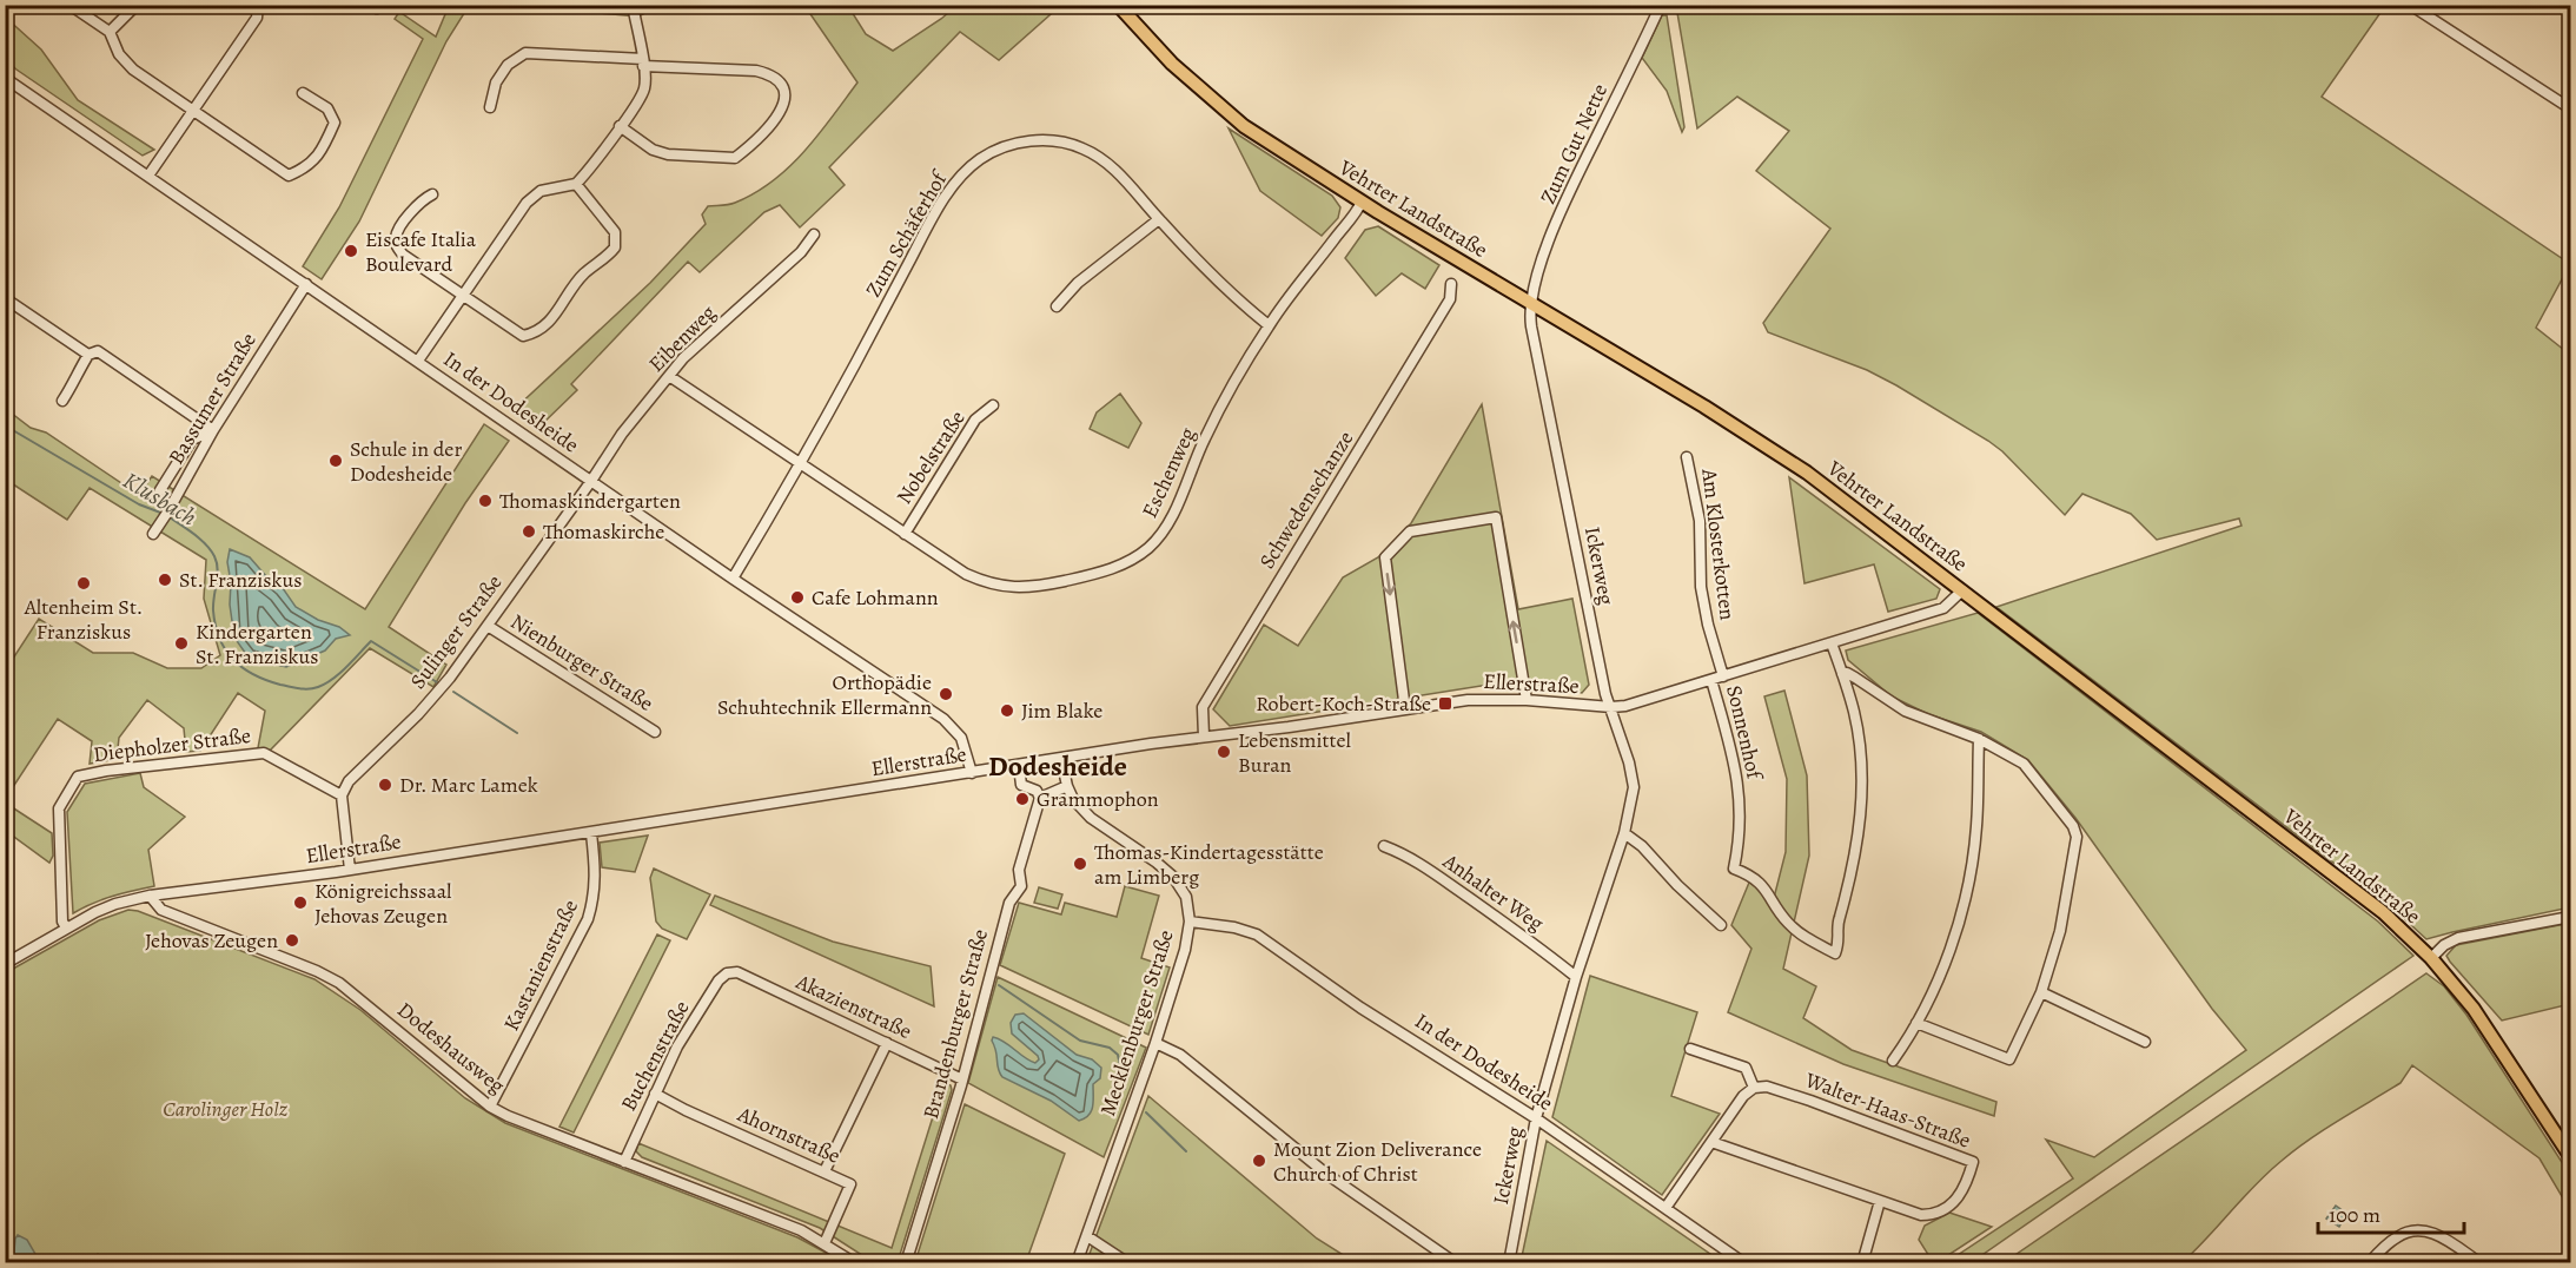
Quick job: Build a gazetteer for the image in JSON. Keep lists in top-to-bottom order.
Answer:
{
  "streets": {
    "main road": ["Vehrter Landstraße"],
    "street": [
      "Zum Gut Nette",
      "Zum Schäferhof",
      "Eibenweg",
      "Bassumer Straße",
      "In der Dodesheide",
      "Nobelstraße",
      "Eschenweg",
      "Schwedenschanze",
      "Am Klosterkotten",
      "Ickerweg",
      "Sulinger Straße",
      "Nienburger Straße",
      "Ellerstraße",
      "Sonnenhof",
      "Diepholzer Straße",
      "Anhalter Weg",
      "Kastanienstraße",
      "Akazienstraße",
      "Mecklenburger Straße",
      "Brandenburger Straße",
      "Dodeshausweg",
      "Buchenstraße",
      "Walter-Haas-Straße",
      "Ahornstraße"
    ]
  },
  "crossings": [
    ["Zum Gut Nette", "Vehrter Landstraße"],
    ["Zum Gut Nette", "Ickerweg"],
    ["Vehrter Landstraße", "Eschenweg"],
    ["Vehrter Landstraße", "Ickerweg"],
    ["Vehrter Landstraße", "Ellerstraße"],
    ["Zum Schäferhof", "In der Dodesheide"],
    ["Zum Schäferhof", "Eschenweg"],
    ["Eibenweg", "In der Dodesheide"],
    ["Eibenweg", "Eschenweg"],
    ["Eibenweg", "Sulinger Straße"],
    ["Bassumer Straße", "In der Dodesheide"],
    ["In der Dodesheide", "Ickerweg"],
    ["In der Dodesheide", "Sulinger Straße"],
    ["In der Dodesheide", "Ellerstraße"],
    ["In der Dodesheide", "Mecklenburger Straße"],
    ["Nobelstraße", "Eschenweg"],
    ["Schwedenschanze", "Ellerstraße"],
    ["Am Klosterkotten", "Ellerstraße"],
    ["Ickerweg", "Ellerstraße"],
    ["Ickerweg", "Anhalter Weg"],
    ["Sulinger Straße", "Nienburger Straße"],
    ["Sulinger Straße", "Diepholzer Straße"],
    ["Ellerstraße", "Sonnenhof"],
    ["Ellerstraße", "Diepholzer Straße"],
    ["Ellerstraße", "Kastanienstraße"],
    ["Ellerstraße", "Mecklenburger Straße"],
    ["Ellerstraße", "Dodeshausweg"],
    ["Kastanienstraße", "Dodeshausweg"],
    ["Akazienstraße", "Brandenburger Straße"],
    ["Akazienstraße", "Buchenstraße"],
    ["Dodeshausweg", "Buchenstraße"],
    ["Dodeshausweg", "Ahornstraße"],
    ["Buchenstraße", "Ahornstraße"]
  ],
  "districts": ["Dodesheide"],
  "water": ["Klusbach"],
  "parks": ["Carolinger Holz"],
  "places": {
    "other": [
      "Eiscafe Italia Boulevard",
      "Schule in der Dodesheide",
      "Thomaskindergarten",
      "Thomaskirche",
      "St. Franziskus",
      "Altenheim St. Franziskus",
      "Cafe Lohmann",
      "Kindergarten St. Franziskus",
      "Orthopädie Schuhtechnik Ellermann",
      "Jim Blake",
      "Lebensmittel Buran",
      "Dr. Marc Lamek",
      "Grammophon",
      "Thomas-Kindertagesstätte am Limberg",
      "Königreichssaal Jehovas Zeugen",
      "Jehovas Zeugen",
      "Mount Zion Deliverance Church of Christ"
    ],
    "transit": ["Robert-Koch-Straße"]
  },
  "scale_bar": "100 m"
}
